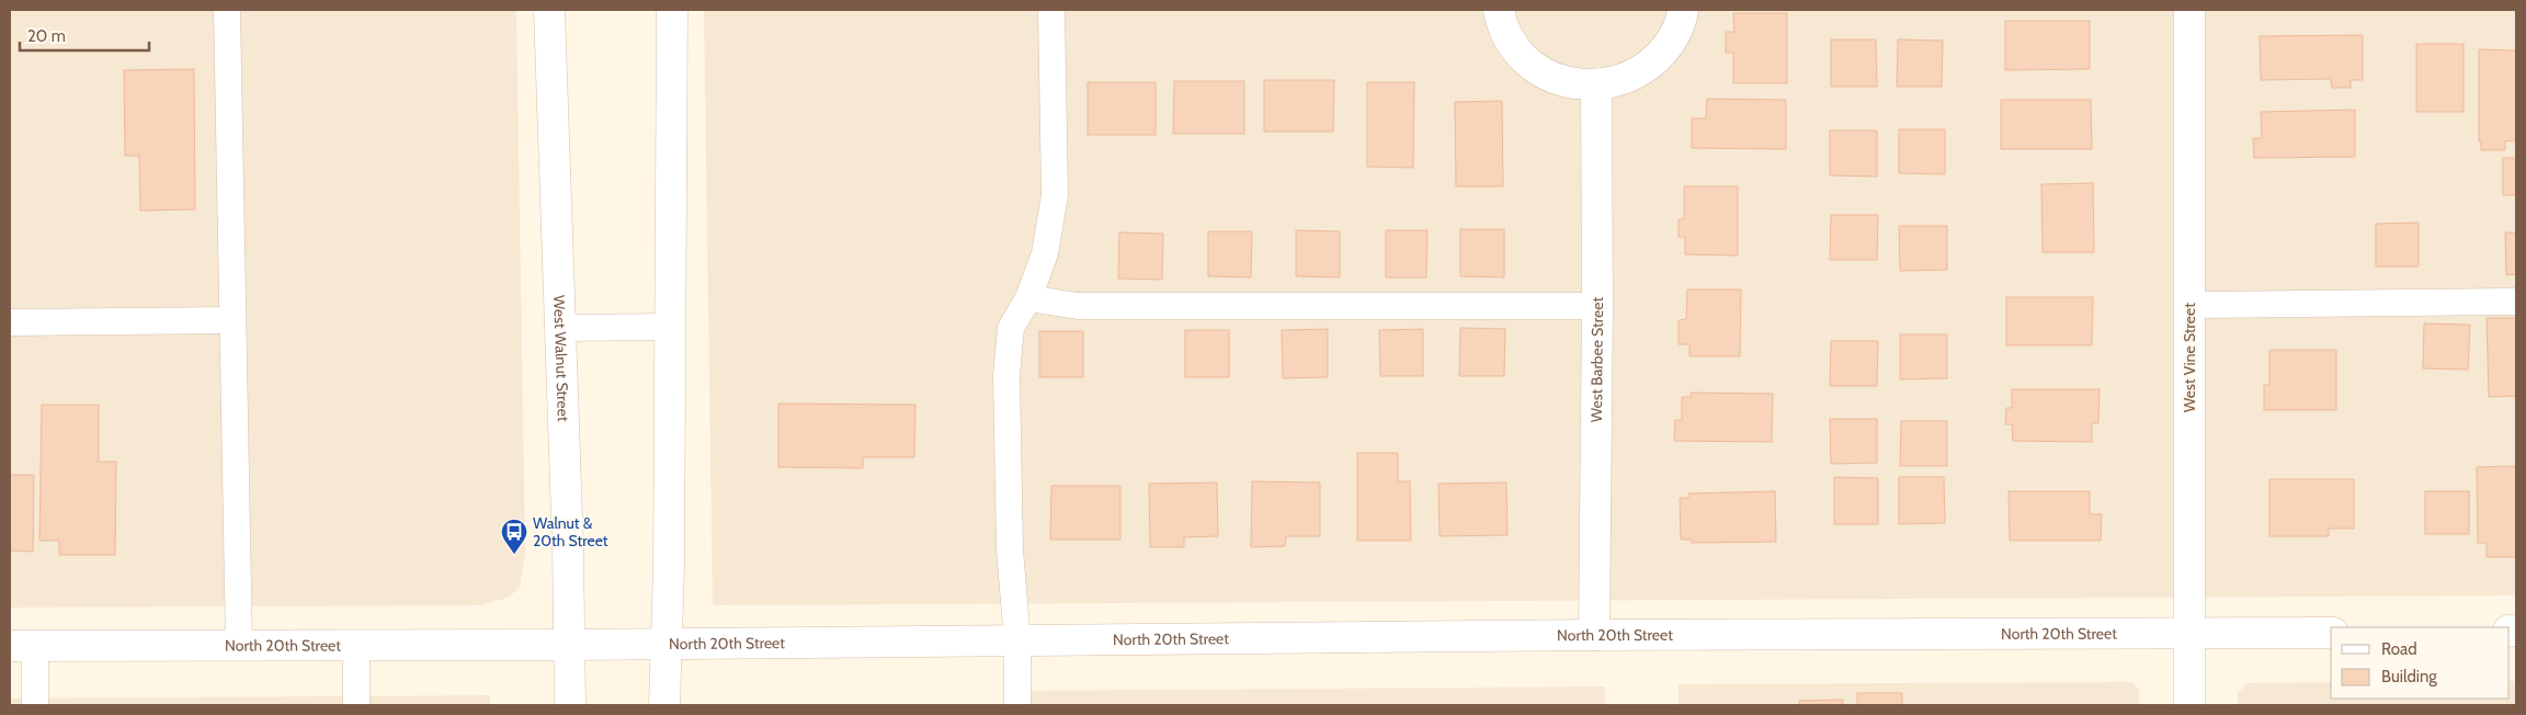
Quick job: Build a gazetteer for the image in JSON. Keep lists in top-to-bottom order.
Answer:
{
  "streets": {
    "main road": [
      "West Walnut Street",
      "West Vine Street",
      "West Barbee Street",
      "North 20th Street"
    ]
  },
  "crossings": [
    ["West Walnut Street", "North 20th Street"],
    ["West Vine Street", "North 20th Street"],
    ["West Barbee Street", "North 20th Street"]
  ],
  "places": {
    "bus stop": ["Walnut & 20th Street"]
  },
  "legend": ["Road", "Building"],
  "scale_bar": "20 m"
}
